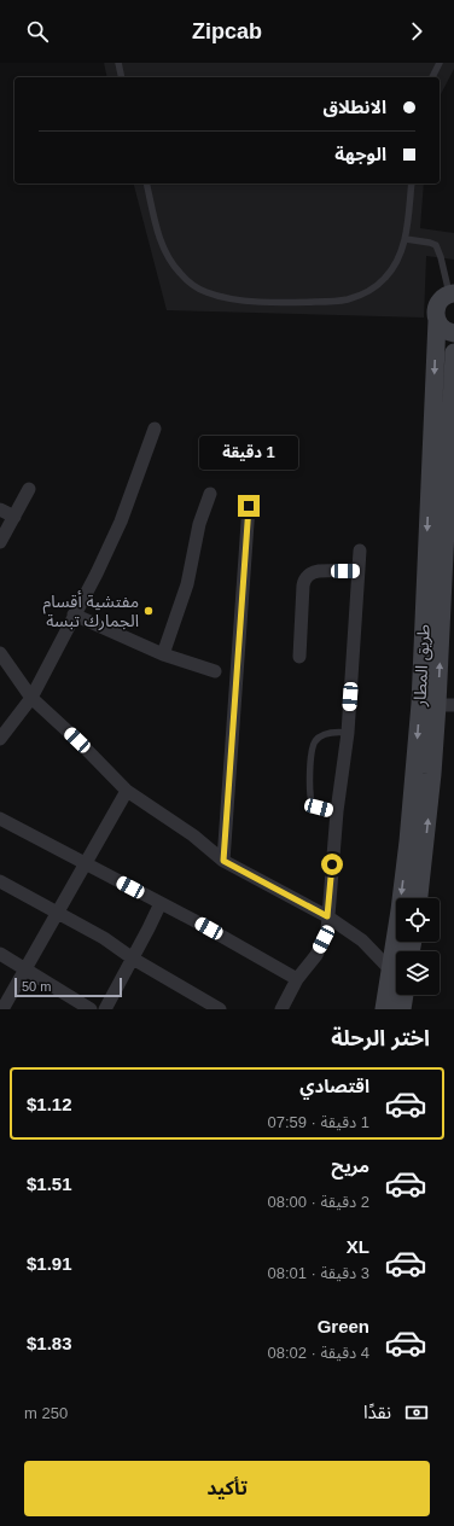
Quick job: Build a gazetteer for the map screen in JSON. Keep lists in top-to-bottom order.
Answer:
{
  "streets": {
    "main road": ["طريق المطار"]
  },
  "places": ["مفتشية أقسام الجمارك تبسة"],
  "scale_bar": "50 m",
  "page": {
    "header": "Zipcab",
    "banner": ["الانطلاق", "الوجهة"],
    "bubble": "1 دقيقة",
    "scale": "50 m",
    "heading": "اختر الرحلة",
    "list": [
      {
        "name": "اقتصادي",
        "note": "1 دقيقة · 07:59",
        "value": "$1.12"
      },
      {
        "name": "مريح",
        "note": "2 دقيقة · 08:00",
        "value": "$1.51"
      },
      {
        "name": "XL",
        "note": "3 دقيقة · 08:01",
        "value": "$1.91"
      },
      {
        "name": "Green",
        "note": "4 دقيقة · 08:02",
        "value": "$1.83"
      }
    ],
    "pay": ["نقدًا", "250 m"],
    "buttons": "تأكيد"
  }
}
